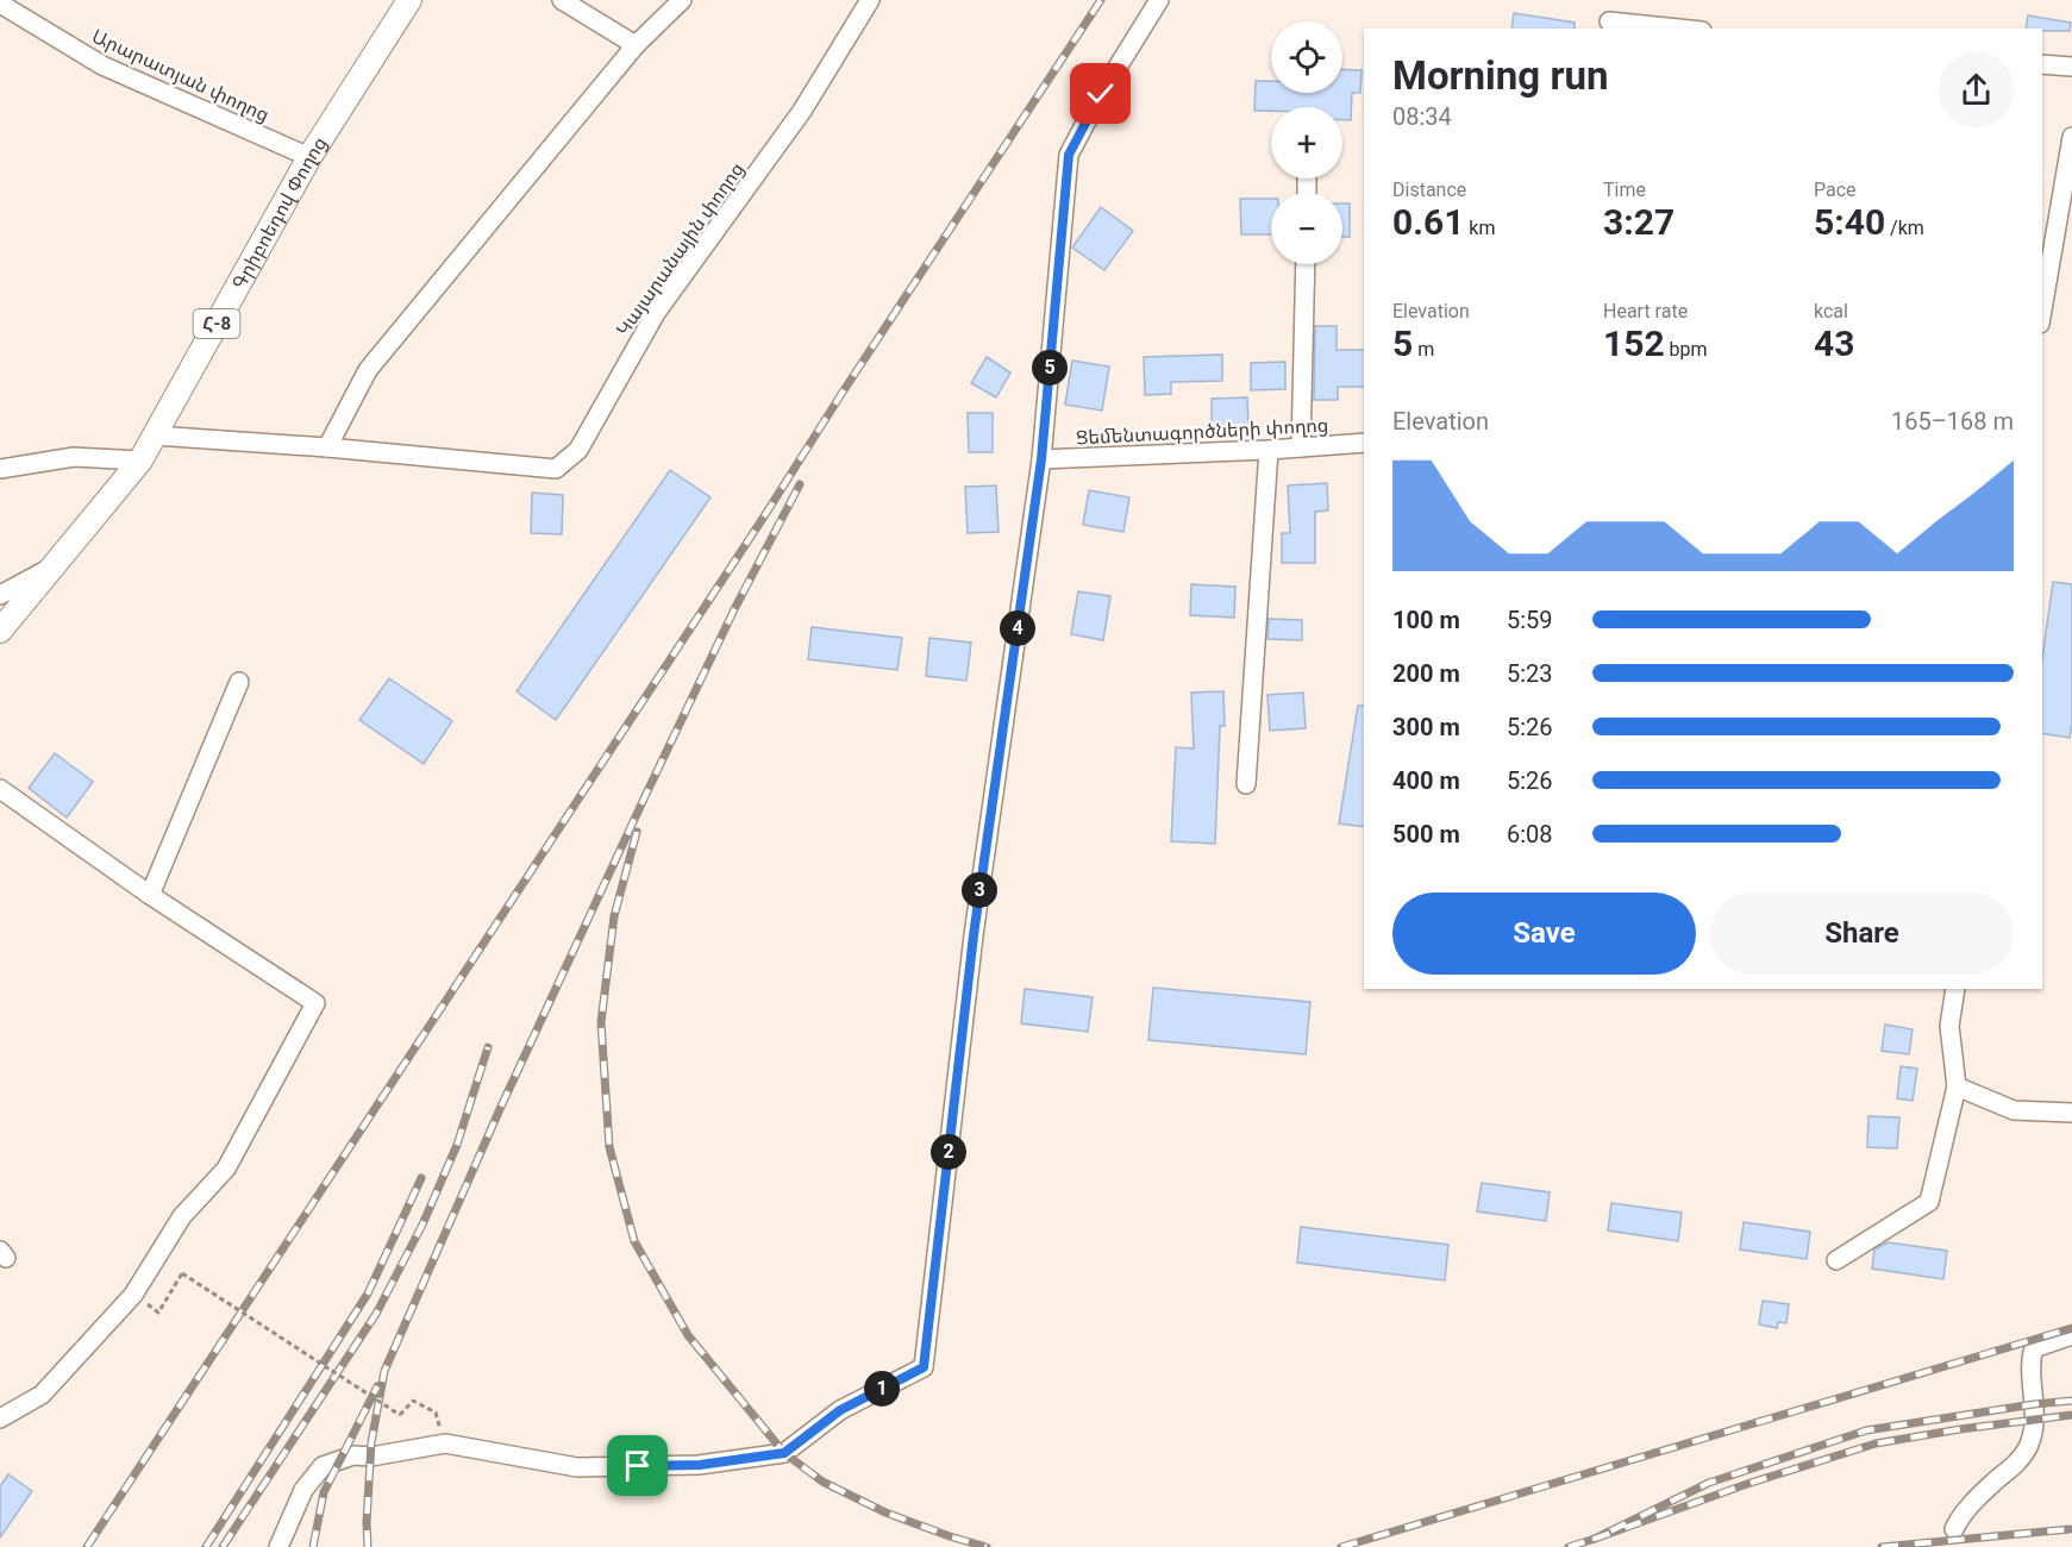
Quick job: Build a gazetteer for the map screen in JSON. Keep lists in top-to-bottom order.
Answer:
{
  "streets": {
    "main road": ["Գրիբոեդով Փողոց", "Հ-8"],
    "street": ["Արարատյան փողոց", "Կայարանային փողոց", "Ցեմենտագործների փողոց"]
  },
  "crossings": [
    ["Արարատյան փողոց", "Գրիբոեդով Փողոց"],
    ["Գրիբոեդով Փողոց", "Կայարանային փողոց"]
  ],
  "page": {
    "map_buttons": ["+", "−"],
    "heading": ["Morning run", "08:34"],
    "stats": [
      ["Distance", "0.61 km"],
      ["Time", "3:27"],
      ["Pace", "5:40 /km"],
      ["Elevation", "5 m"],
      ["Heart rate", "152 bpm"],
      ["kcal", "43"]
    ],
    "pins": [
      "5",
      "4",
      "3",
      "2",
      "1"
    ],
    "chart": ["Elevation", "165–168 m"],
    "list": [
      {
        "name": "100 m",
        "note": "5:59"
      },
      {
        "name": "200 m",
        "note": "5:23"
      },
      {
        "name": "300 m",
        "note": "5:26"
      },
      {
        "name": "400 m",
        "note": "5:26"
      },
      {
        "name": "500 m",
        "note": "6:08"
      }
    ],
    "buttons": ["Save", "Share"]
  }
}
